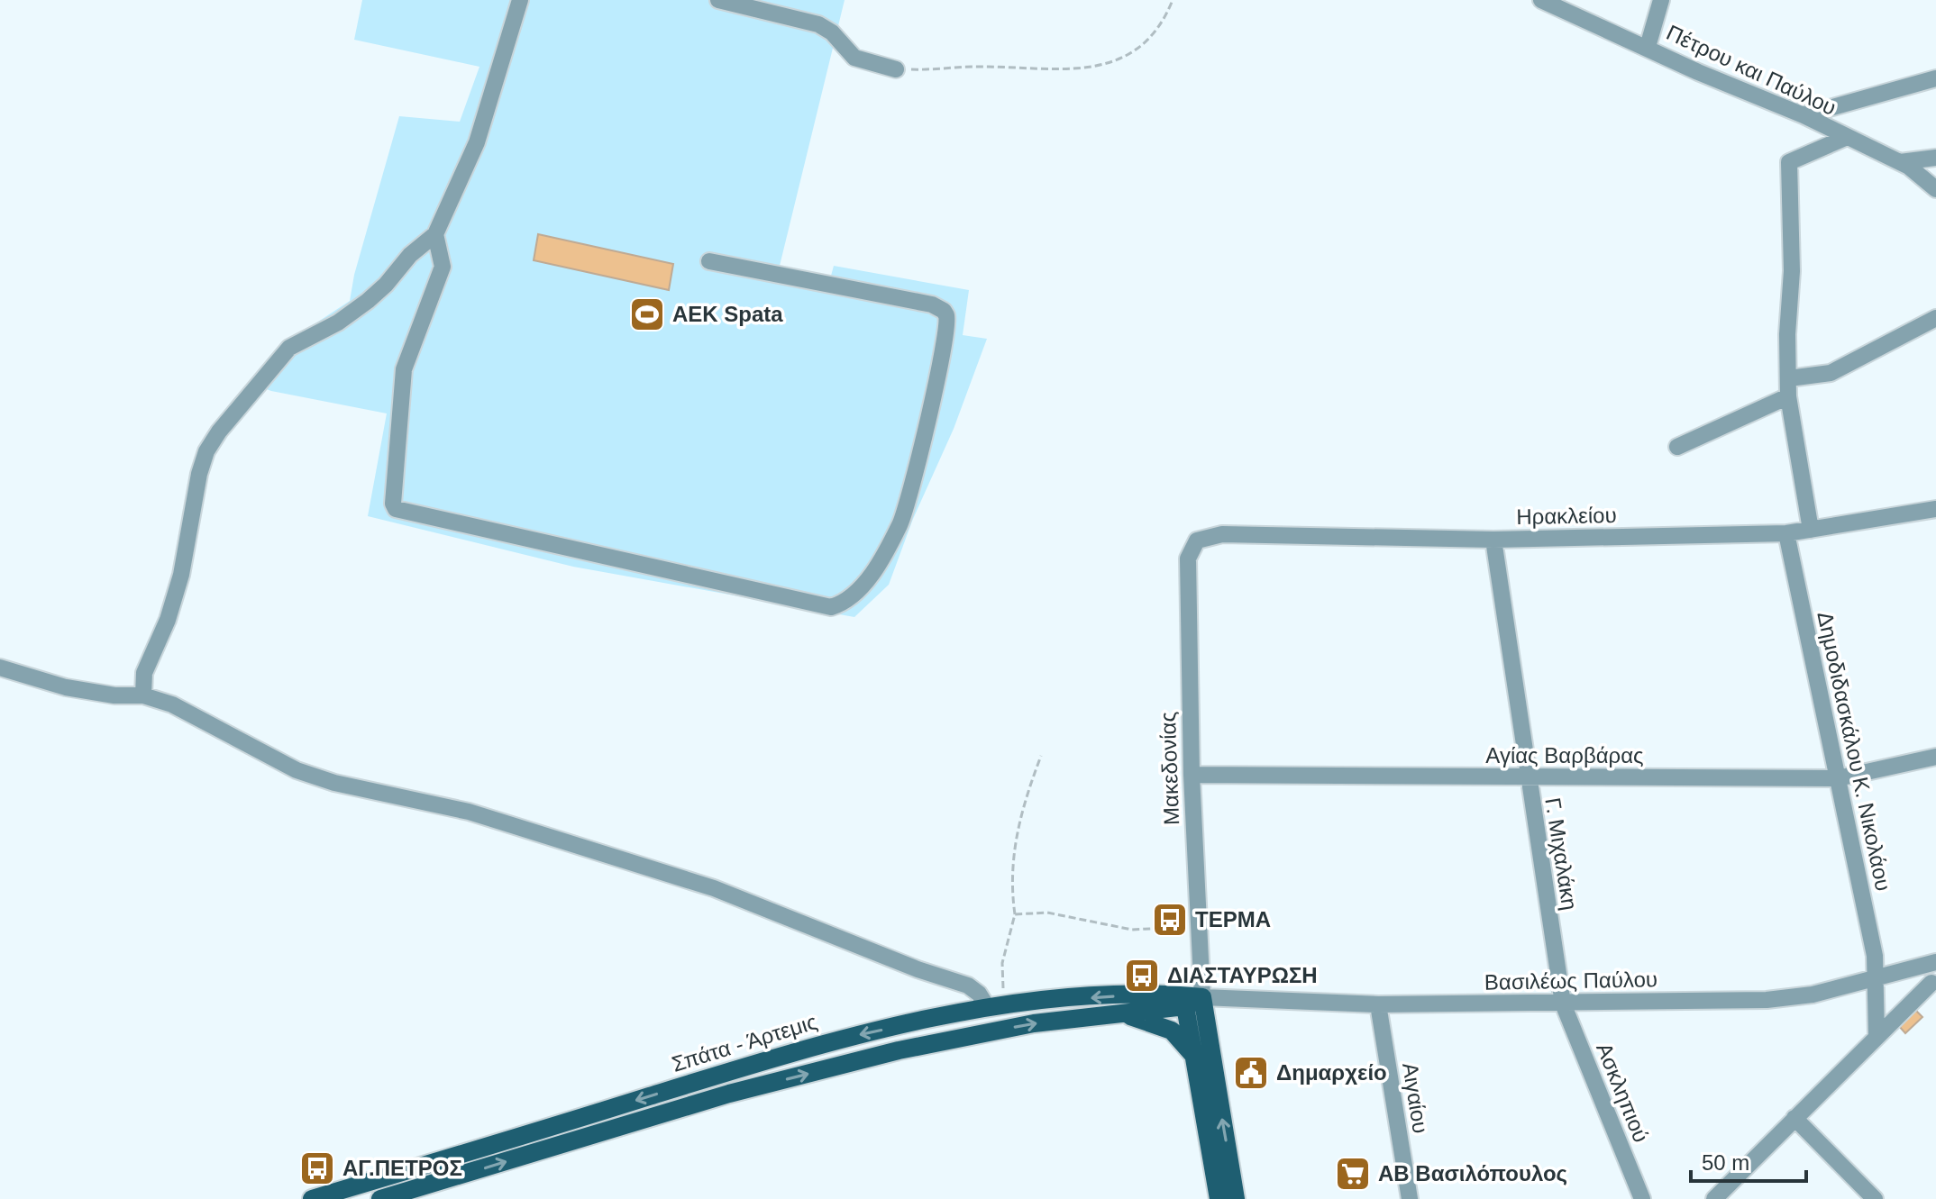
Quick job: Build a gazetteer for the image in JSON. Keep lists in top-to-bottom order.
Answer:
{
  "streets": {
    "main road": ["Σπάτα - Άρτεμις"],
    "street": [
      "Πέτρου και Παύλου",
      "Ηρακλείου",
      "Δημοδιδασκάλου Κ. Νικολάου",
      "Αγίας Βαρβάρας",
      "Μακεδονίας",
      "Γ. Μιχαλάκη",
      "Βασιλέως Παύλου",
      "Ασκληπιού",
      "Αιγαίου"
    ]
  },
  "crossings": [
    ["Ηρακλείου", "Δημοδιδασκάλου Κ. Νικολάου"],
    ["Ηρακλείου", "Μακεδονίας"],
    ["Ηρακλείου", "Γ. Μιχαλάκη"],
    ["Δημοδιδασκάλου Κ. Νικολάου", "Αγίας Βαρβάρας"],
    ["Δημοδιδασκάλου Κ. Νικολάου", "Βασιλέως Παύλου"],
    ["Αγίας Βαρβάρας", "Μακεδονίας"],
    ["Αγίας Βαρβάρας", "Γ. Μιχαλάκη"],
    ["Μακεδονίας", "Βασιλέως Παύλου"],
    ["Μακεδονίας", "Σπάτα - Άρτεμις"],
    ["Γ. Μιχαλάκη", "Βασιλέως Παύλου"],
    ["Γ. Μιχαλάκη", "Ασκληπιού"],
    ["Βασιλέως Παύλου", "Σπάτα - Άρτεμις"],
    ["Βασιλέως Παύλου", "Ασκληπιού"],
    ["Βασιλέως Παύλου", "Αιγαίου"]
  ],
  "places": {
    "sports": ["AEK Spata"],
    "bus stop": ["ΤΕΡΜΑ", "ΔΙΑΣΤΑΥΡΩΣΗ", "ΑΓ.ΠΕΤΡΟΣ"],
    "public building": ["Δημαρχείο"],
    "supermarket": ["ΑΒ Βασιλόπουλος"]
  },
  "scale_bar": "50 m"
}
